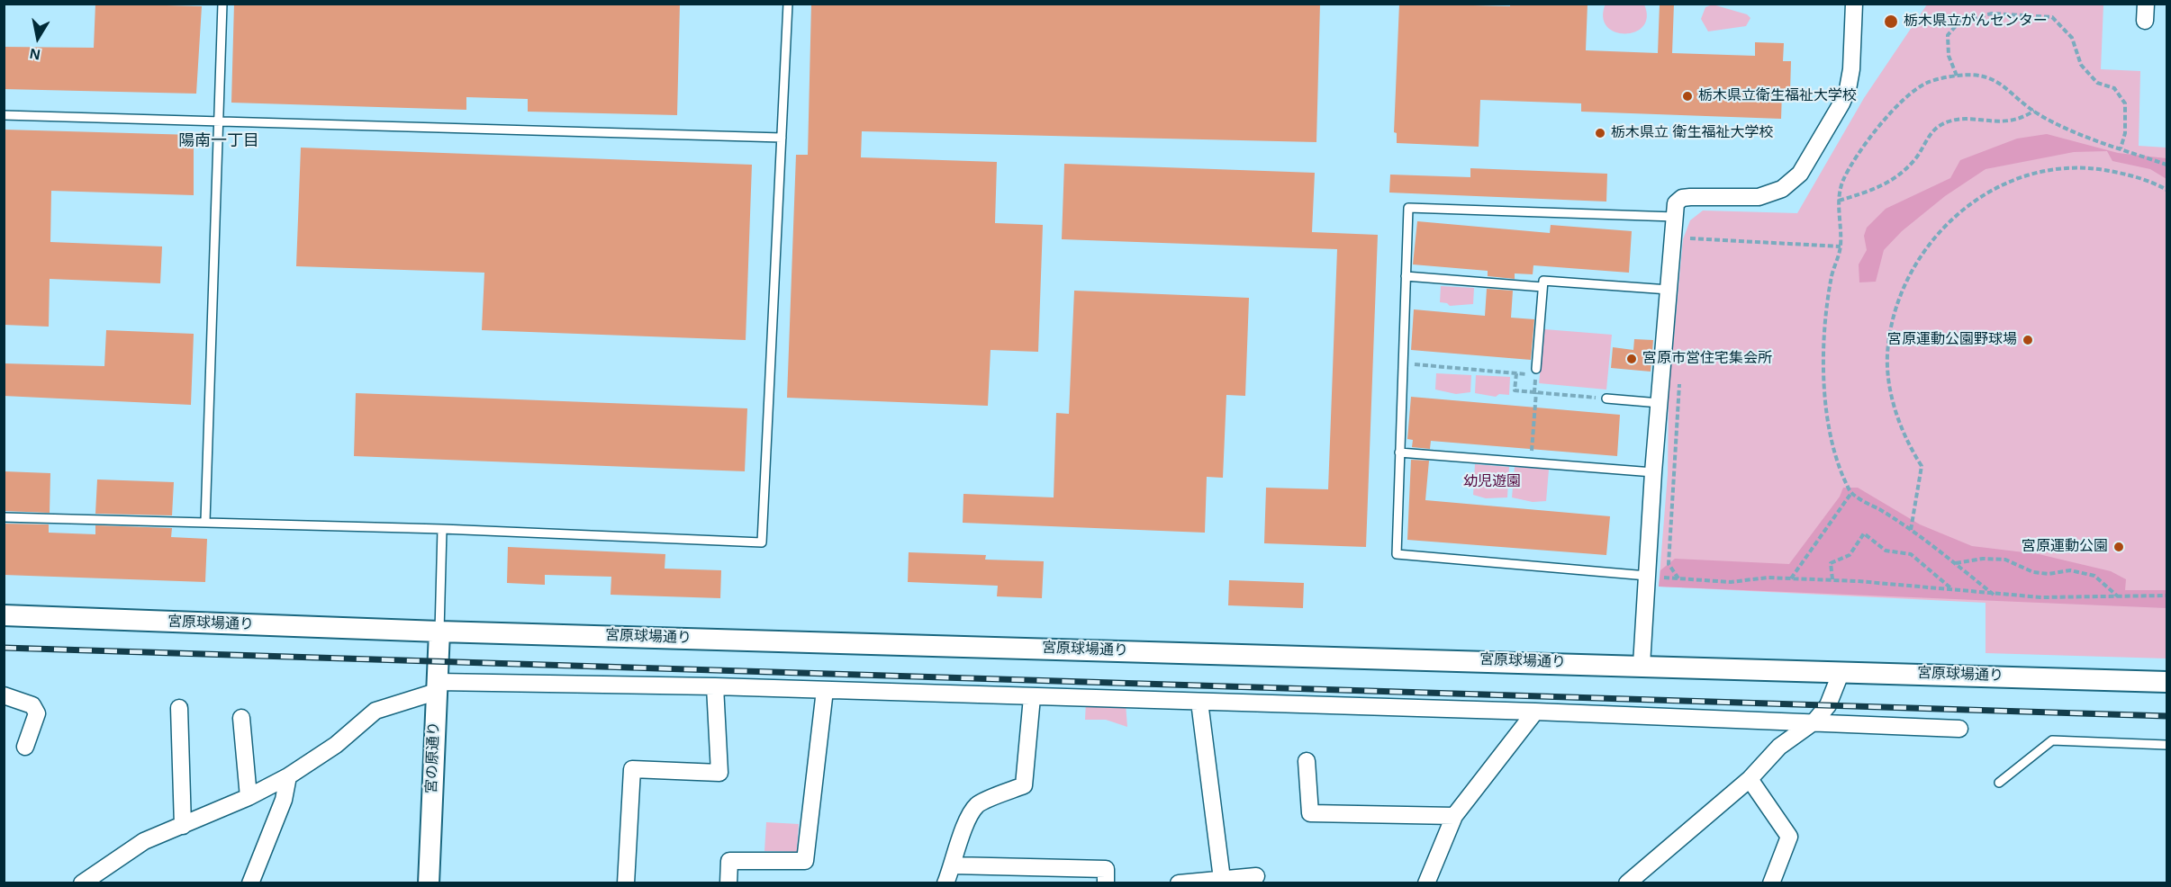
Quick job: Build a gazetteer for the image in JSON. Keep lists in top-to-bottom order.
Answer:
{
  "streets": {
    "street": ["宮原球場通り", "宮の原通り"]
  },
  "crossings": [
    ["宮原球場通り", "宮の原通り"]
  ],
  "districts": ["陽南一丁目"],
  "parks": ["幼児遊園"],
  "places": [
    "栃木県立がんセンター",
    "栃木県立衛生福祉大学校",
    "栃木県立 衛生福祉大学校",
    "宮原運動公園野球場",
    "宮原市営住宅集会所",
    "宮原運動公園"
  ],
  "north": "bottom"
}
